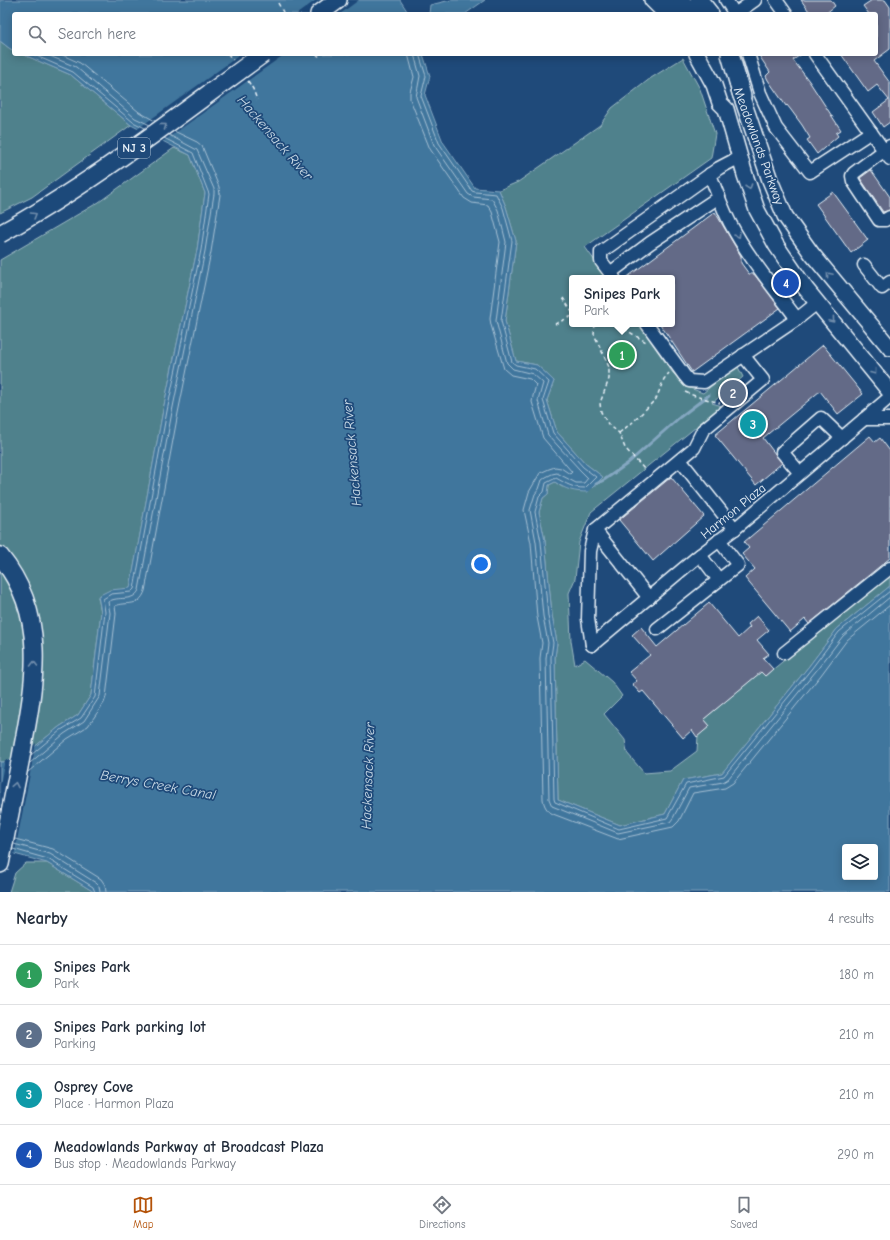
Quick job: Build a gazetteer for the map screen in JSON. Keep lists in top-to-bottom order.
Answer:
{
  "streets": {
    "highway": ["NJ 3"],
    "main road": ["Meadowlands Parkway"],
    "street": ["Harmon Plaza"]
  },
  "water": ["Hackensack River", "Berrys Creek Canal"],
  "page": {
    "search": "Search here",
    "pins": [
      "4",
      "1",
      "2",
      "3"
    ],
    "popup": ["Snipes Park", "Park"],
    "heading": ["Nearby", "4 results"],
    "list": [
      {
        "mark": "1",
        "name": "Snipes Park",
        "note": "Park",
        "value": "180 m"
      },
      {
        "mark": "2",
        "name": "Snipes Park parking lot",
        "note": "Parking",
        "value": "210 m"
      },
      {
        "mark": "3",
        "name": "Osprey Cove",
        "note": "Place · Harmon Plaza",
        "value": "210 m"
      },
      {
        "mark": "4",
        "name": "Meadowlands Parkway at Broadcast Plaza",
        "note": "Bus stop · Meadowlands Parkway",
        "value": "290 m"
      }
    ],
    "nav": ["Map", "Directions", "Saved"]
  }
}
